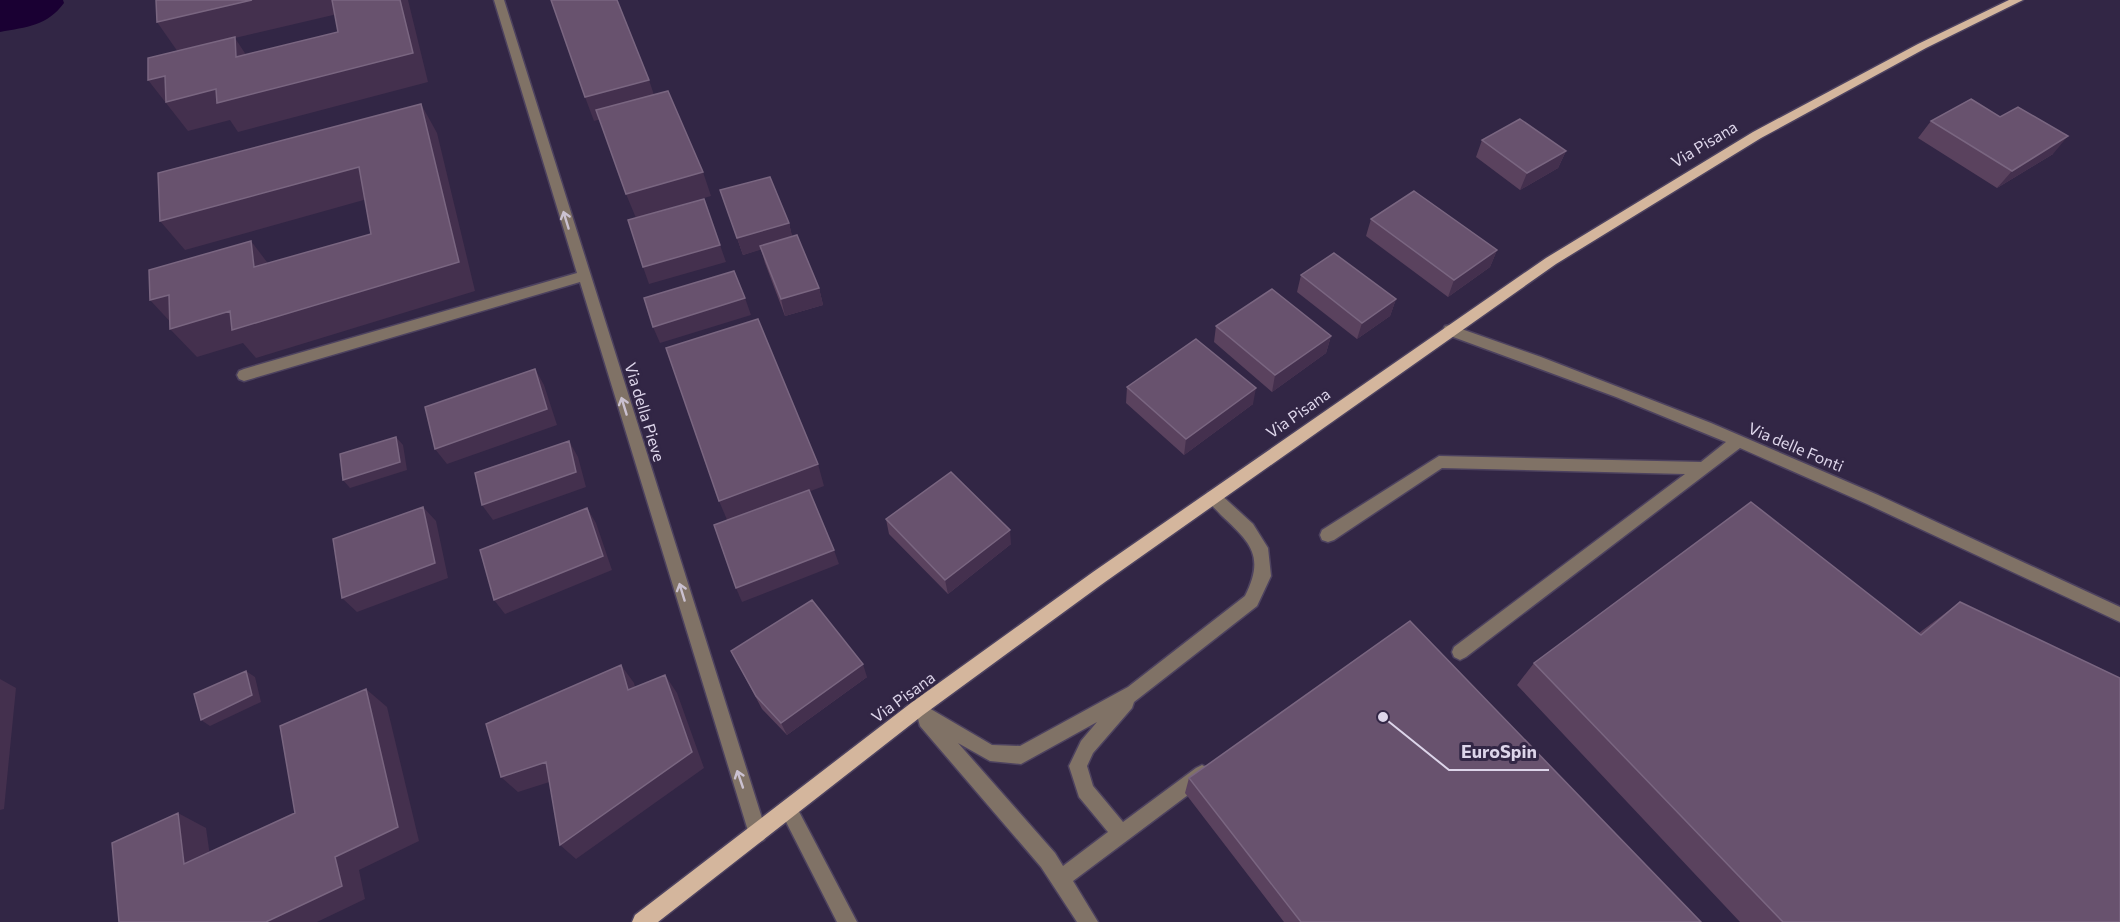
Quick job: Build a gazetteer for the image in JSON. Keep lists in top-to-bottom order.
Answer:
{
  "streets": {
    "main road": ["Via Pisana"],
    "street": ["Via della Pieve", "Via delle Fonti"]
  },
  "crossings": [
    ["Via Pisana", "Via della Pieve"],
    ["Via Pisana", "Via delle Fonti"]
  ],
  "one_way": ["Via della Pieve"],
  "places": ["EuroSpin"]
}
